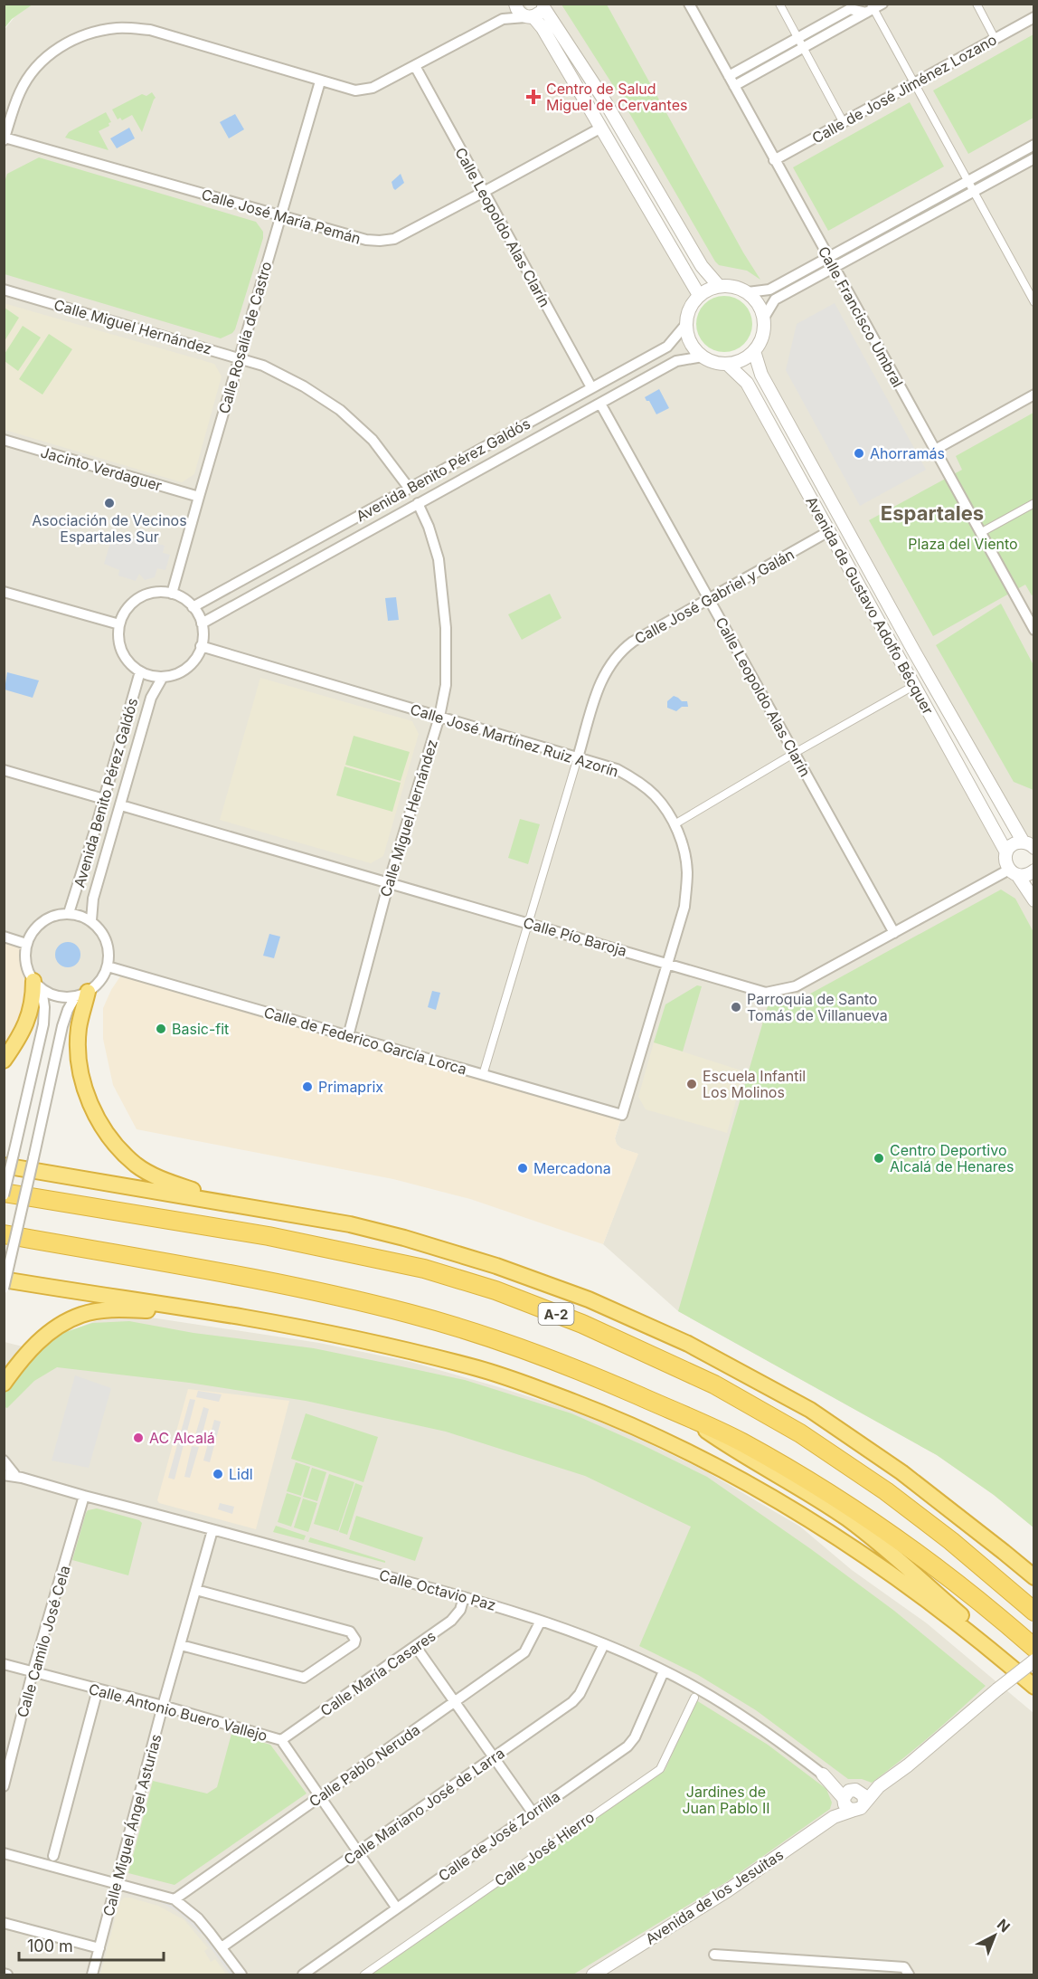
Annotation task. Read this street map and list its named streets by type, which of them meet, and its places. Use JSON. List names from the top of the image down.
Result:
{
  "streets": {
    "highway": ["A-2"],
    "street": [
      "Calle de José Jiménez Lozano",
      "Calle José María Pemán",
      "Calle Leopoldo Alas Clarín",
      "Calle Francisco Umbral",
      "Calle Miguel Hernández",
      "Calle Rosalía de Castro",
      "Jacinto Verdaguer",
      "Avenida Benito Pérez Galdós",
      "Calle José Gabriel y Galán",
      "Avenida de Gustavo Adolfo Bécquer",
      "Calle José Martínez Ruiz Azorín",
      "Calle Pío Baroja",
      "Calle de Federico García Lorca",
      "Calle Octavio Paz",
      "Calle Camilo José Cela",
      "Calle María Casares",
      "Calle Antonio Buero Vallejo",
      "Calle Pablo Neruda",
      "Calle Mariano José de Larra",
      "Calle Miguel Ángel Asturias",
      "Calle de José Zorrilla",
      "Calle José Hierro",
      "Avenida de los Jesuitas"
    ]
  },
  "crossings": [
    ["Calle de José Jiménez Lozano", "Calle Francisco Umbral"],
    ["Calle José María Pemán", "Calle Leopoldo Alas Clarín"],
    ["Calle José María Pemán", "Calle Rosalía de Castro"],
    ["Calle Leopoldo Alas Clarín", "Avenida Benito Pérez Galdós"],
    ["Calle Leopoldo Alas Clarín", "Calle José Gabriel y Galán"],
    ["Calle Leopoldo Alas Clarín", "Calle Pío Baroja"],
    ["Calle Miguel Hernández", "Calle Rosalía de Castro"],
    ["Calle Miguel Hernández", "Avenida Benito Pérez Galdós"],
    ["Calle Miguel Hernández", "Calle José Martínez Ruiz Azorín"],
    ["Calle Miguel Hernández", "Calle Pío Baroja"],
    ["Calle Miguel Hernández", "Calle de Federico García Lorca"],
    ["Calle Rosalía de Castro", "Jacinto Verdaguer"],
    ["Calle Rosalía de Castro", "Avenida Benito Pérez Galdós"],
    ["Calle Rosalía de Castro", "Calle José Martínez Ruiz Azorín"],
    ["Avenida Benito Pérez Galdós", "Avenida de Gustavo Adolfo Bécquer"],
    ["Avenida Benito Pérez Galdós", "Calle José Martínez Ruiz Azorín"],
    ["Avenida Benito Pérez Galdós", "Calle Pío Baroja"],
    ["Avenida Benito Pérez Galdós", "Calle de Federico García Lorca"],
    ["Calle José Gabriel y Galán", "Avenida de Gustavo Adolfo Bécquer"],
    ["Calle José Gabriel y Galán", "Calle José Martínez Ruiz Azorín"],
    ["Calle José Gabriel y Galán", "Calle Pío Baroja"],
    ["Calle José Gabriel y Galán", "Calle de Federico García Lorca"],
    ["Avenida de Gustavo Adolfo Bécquer", "Calle Pío Baroja"],
    ["Calle José Martínez Ruiz Azorín", "Calle Pío Baroja"],
    ["Calle José Martínez Ruiz Azorín", "Calle de Federico García Lorca"],
    ["Calle Octavio Paz", "Calle Camilo José Cela"],
    ["Calle Octavio Paz", "Calle María Casares"],
    ["Calle Octavio Paz", "Calle Pablo Neruda"],
    ["Calle Octavio Paz", "Calle Mariano José de Larra"],
    ["Calle Octavio Paz", "Calle Miguel Ángel Asturias"],
    ["Calle Octavio Paz", "Calle de José Zorrilla"],
    ["Calle Octavio Paz", "Avenida de los Jesuitas"],
    ["Calle Camilo José Cela", "Calle Antonio Buero Vallejo"],
    ["Calle María Casares", "Calle Antonio Buero Vallejo"],
    ["Calle Antonio Buero Vallejo", "Calle Pablo Neruda"],
    ["Calle Antonio Buero Vallejo", "Calle Mariano José de Larra"],
    ["Calle Antonio Buero Vallejo", "Calle Miguel Ángel Asturias"],
    ["Calle Antonio Buero Vallejo", "Calle de José Zorrilla"]
  ],
  "districts": ["Espartales"],
  "parks": ["Plaza del Viento", "Jardines de Juan Pablo II"],
  "places": {
    "health": ["Centro de Salud Miguel de Cervantes"],
    "other": [
      "Ahorramás",
      "Asociación de Vecinos Espartales Sur",
      "Parroquia de Santo Tomás de Villanueva",
      "Basic-fit",
      "Escuela Infantil Los Molinos",
      "Primaprix",
      "Centro Deportivo Alcalá de Henares",
      "Mercadona",
      "AC Alcalá",
      "Lidl"
    ]
  },
  "scale_bar": "100 m",
  "north": "top right"
}
